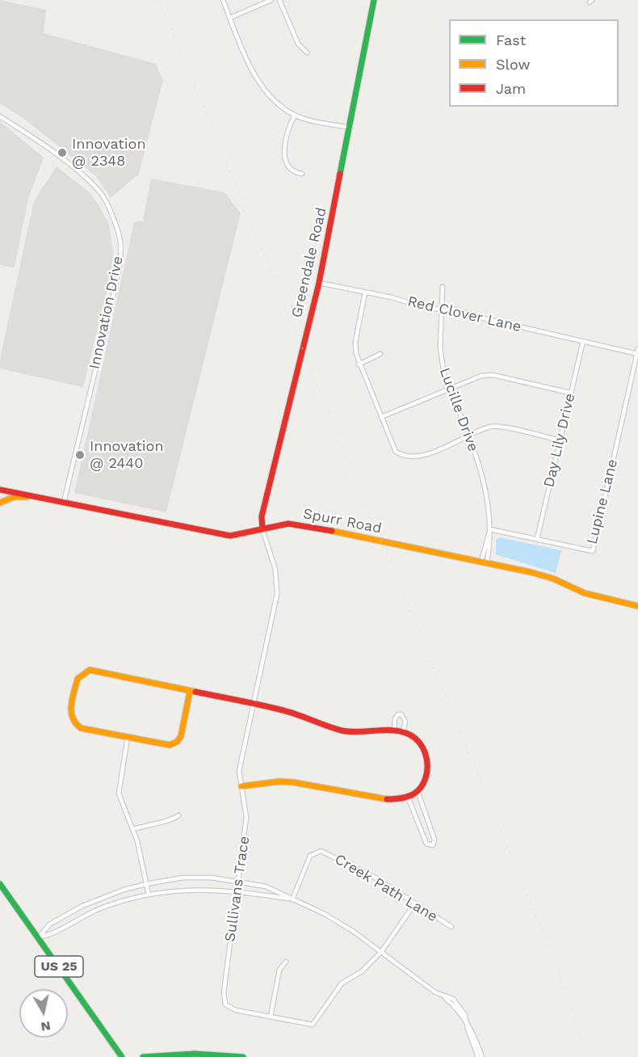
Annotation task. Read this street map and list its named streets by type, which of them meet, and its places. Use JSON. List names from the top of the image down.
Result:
{
  "streets": {
    "main road": ["Greendale Road", "Spurr Road", "US 25"],
    "street": [
      "Innovation Drive",
      "Red Clover Lane",
      "Lucille Drive",
      "Day Lily Drive",
      "Lupine Lane",
      "Creek Path Lane",
      "Sullivans Trace"
    ]
  },
  "crossings": [
    ["Greendale Road", "Red Clover Lane"],
    ["Greendale Road", "Spurr Road"],
    ["Greendale Road", "Sullivans Trace"],
    ["Innovation Drive", "Spurr Road"],
    ["Red Clover Lane", "Lucille Drive"],
    ["Red Clover Lane", "Day Lily Drive"],
    ["Red Clover Lane", "Lupine Lane"],
    ["Lucille Drive", "Lupine Lane"],
    ["Lucille Drive", "Spurr Road"],
    ["Day Lily Drive", "Lupine Lane"],
    ["Spurr Road", "Sullivans Trace"],
    ["Creek Path Lane", "Sullivans Trace"]
  ],
  "places": ["Innovation @ 2348", "Innovation @ 2440"],
  "legend": ["Fast", "Slow", "Jam"],
  "north": "bottom"
}
